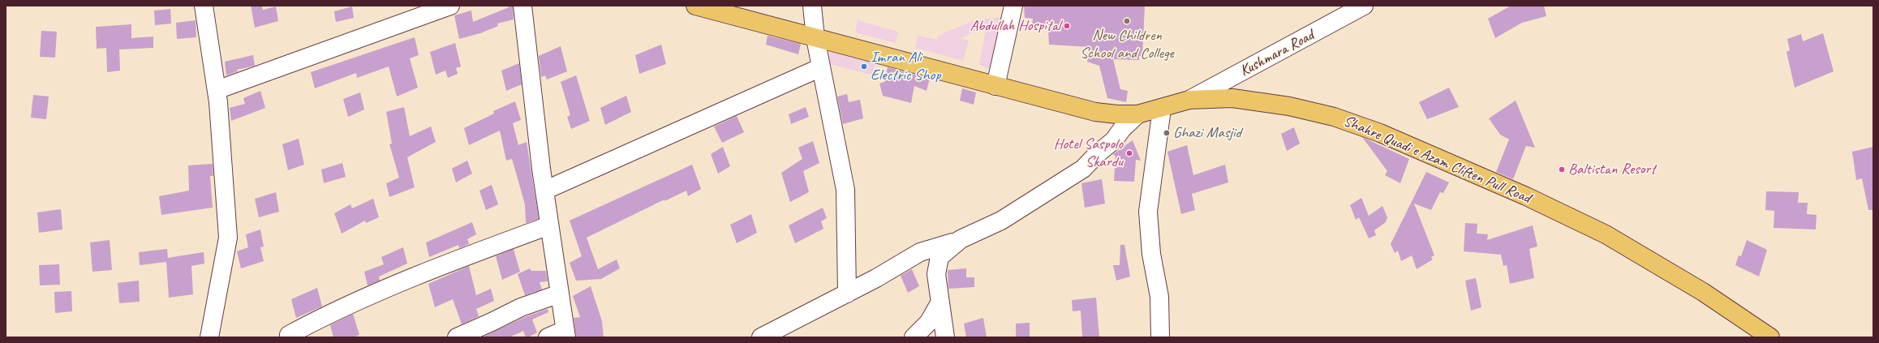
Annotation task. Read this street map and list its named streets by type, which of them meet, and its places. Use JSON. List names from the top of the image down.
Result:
{
  "streets": {
    "highway": ["Shahre Quadi e Azam Cliften Pull Road"],
    "street": ["Kushmara Road"]
  },
  "crossings": [
    ["Kushmara Road", "Shahre Quadi e Azam Cliften Pull Road"]
  ],
  "places": [
    "New Children School and College",
    "Abdullah Hospital",
    "Imran Ali Electric Shop",
    "Ghazi Masjid",
    "Hotel Saspolo Skardu",
    "Baltistan Resort"
  ]
}
